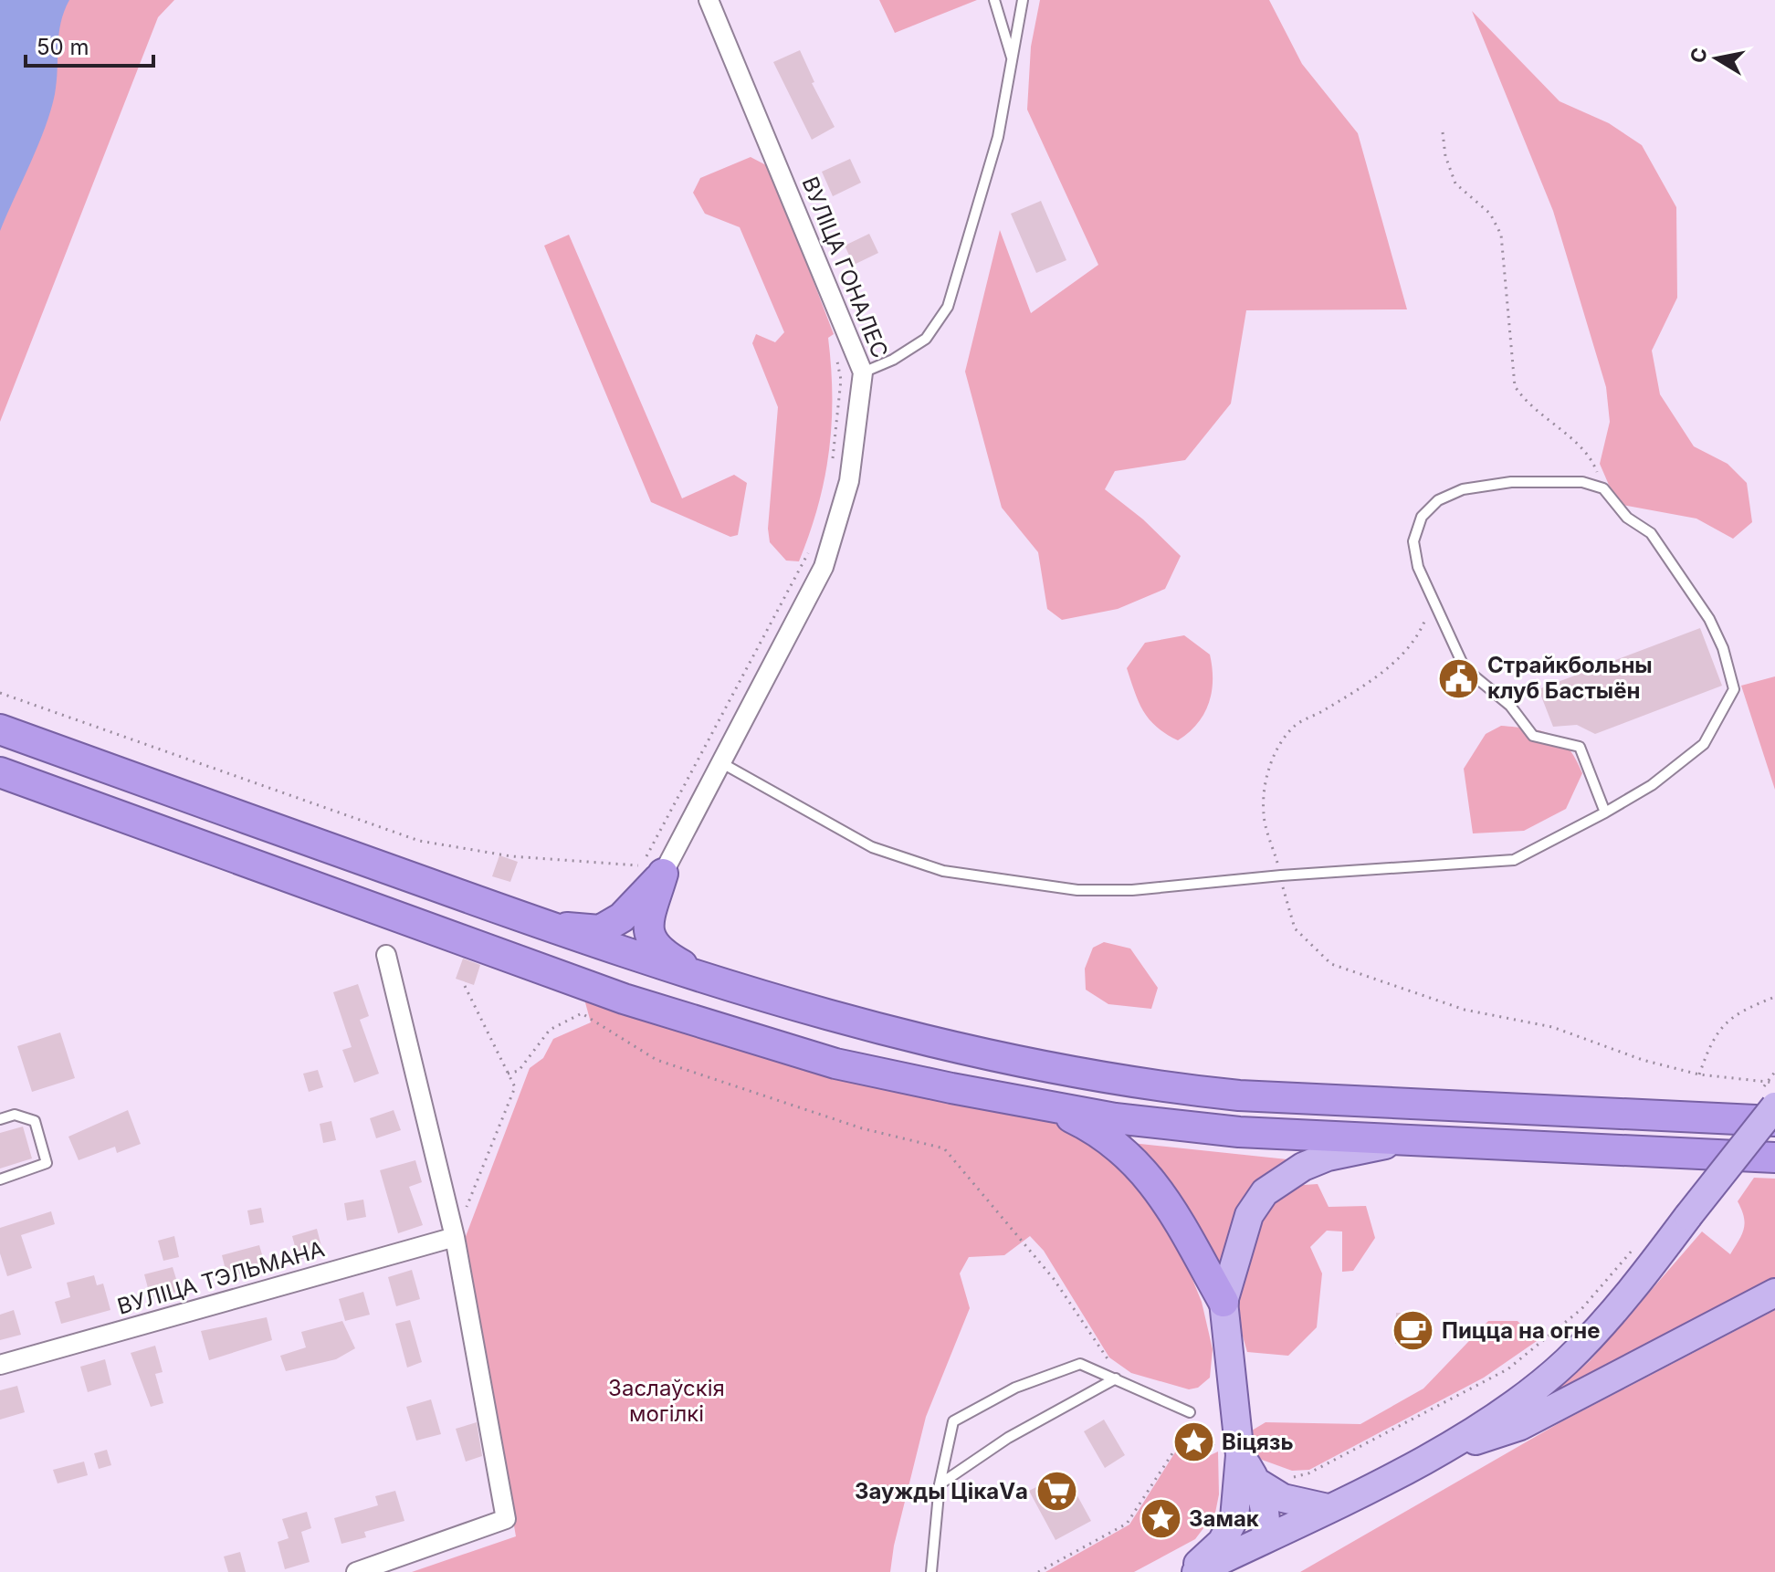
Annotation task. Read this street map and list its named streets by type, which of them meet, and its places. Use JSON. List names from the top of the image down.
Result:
{
  "streets": {
    "street": ["ВУЛІЦА ГОНАЛЕС", "ВУЛІЦА ТЭЛЬМАНА"]
  },
  "parks": ["Заслаўскія могілкі"],
  "places": {
    "public building": ["Страйкбольны клуб Бастыён"],
    "cafe": ["Пицца на огне"],
    "place": ["Віцязь", "Замак"],
    "supermarket": ["Заужды ЦікаVа"]
  },
  "scale_bar": "50 m",
  "north": "left"
}
